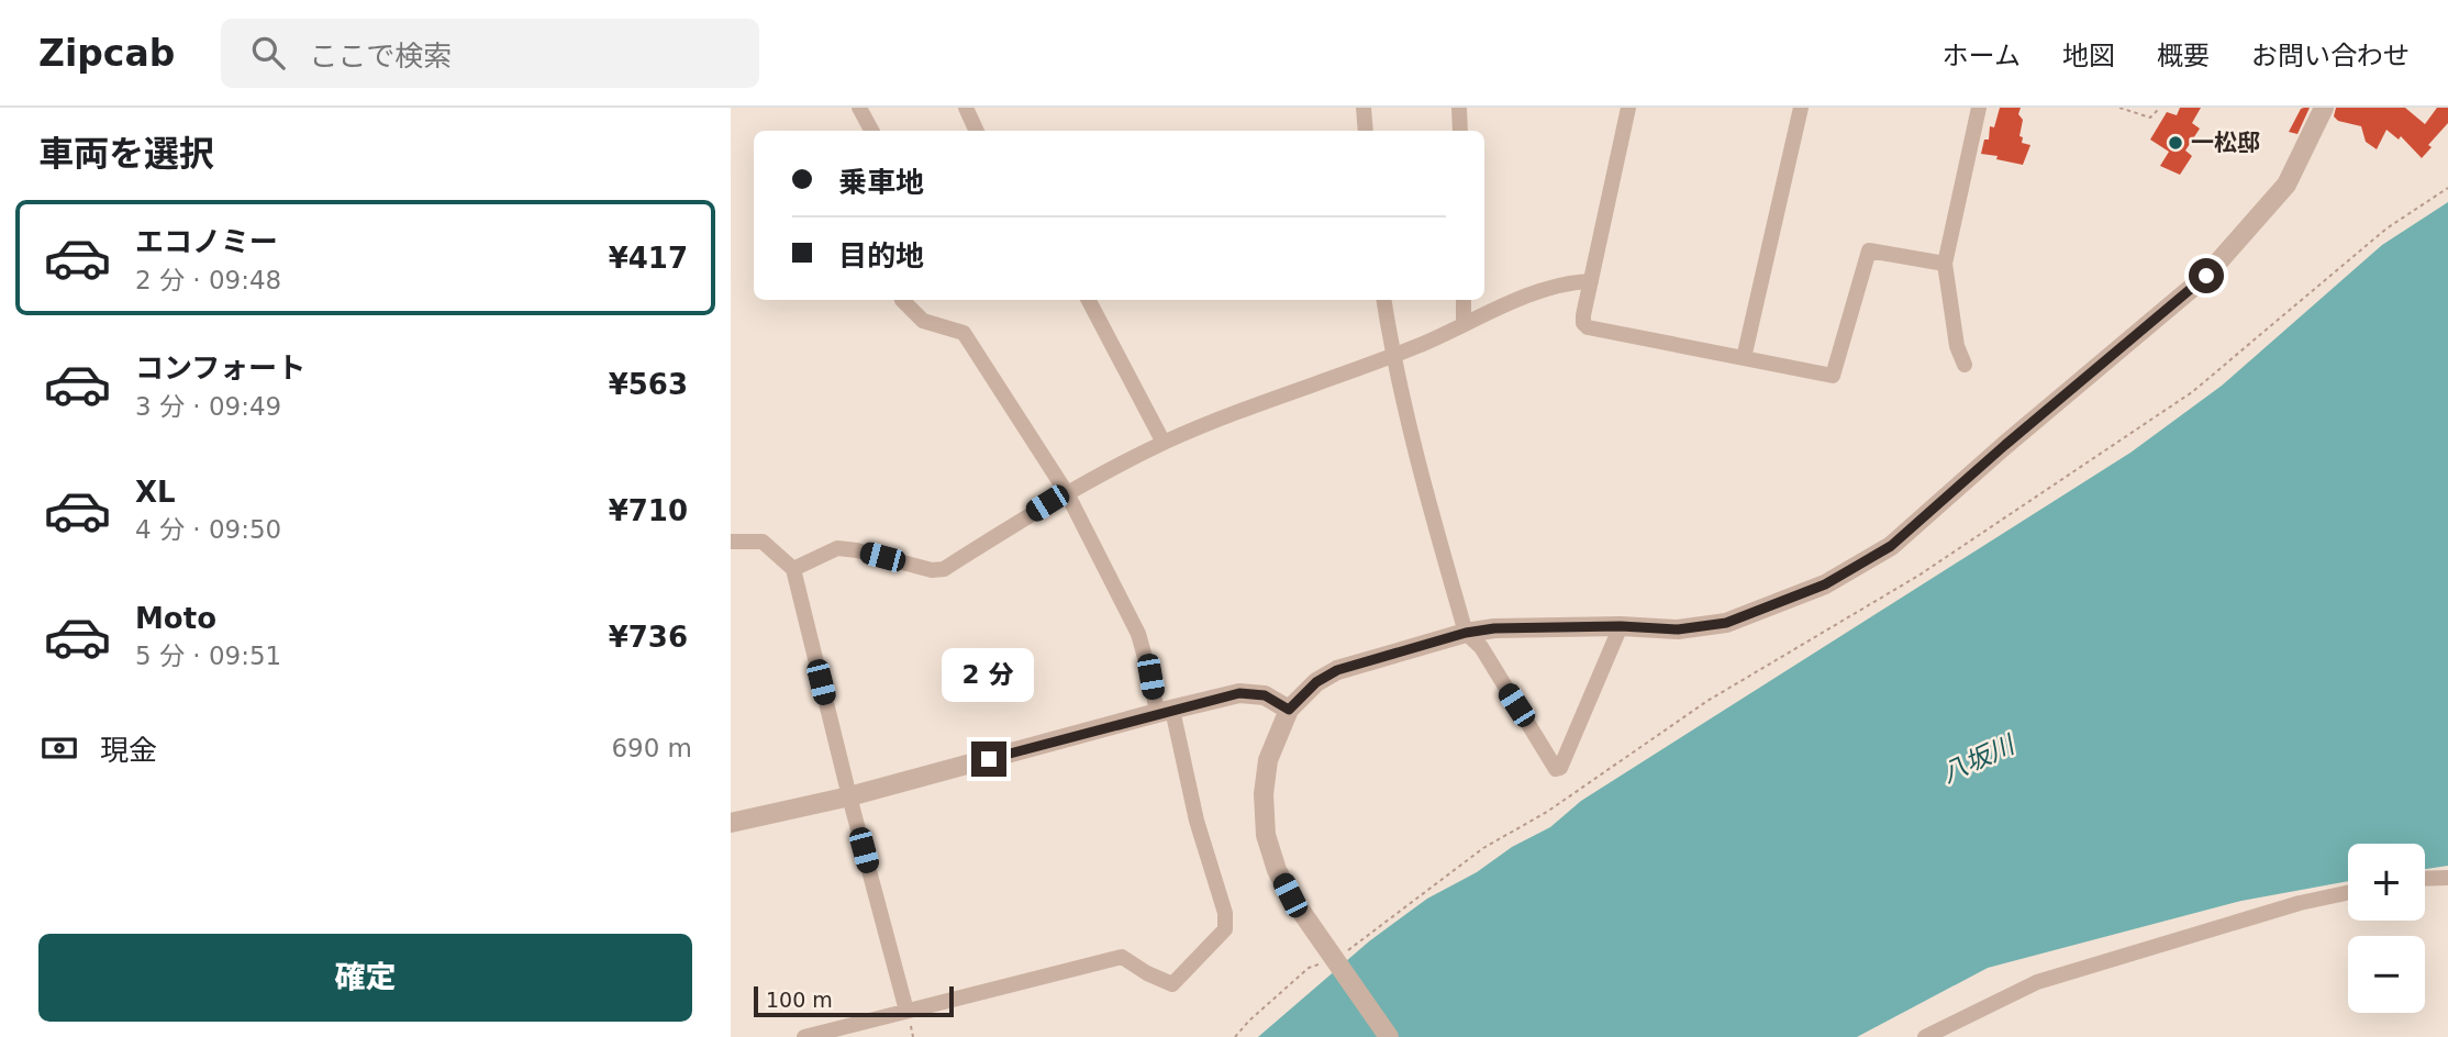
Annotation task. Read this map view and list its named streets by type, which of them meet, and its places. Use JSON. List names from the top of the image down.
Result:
{
  "water": ["八坂川"],
  "places": ["一松邸"],
  "scale_bar": "100 m",
  "page": {
    "header": "Zipcab",
    "search": "ここで検索",
    "nav": [
      "ホーム",
      "地図",
      "概要",
      "お問い合わせ"
    ],
    "heading": "車両を選択",
    "banner": ["乗車地", "目的地"],
    "list": [
      {
        "name": "エコノミー",
        "note": "2 分 · 09:48",
        "value": "¥417"
      },
      {
        "name": "コンフォート",
        "note": "3 分 · 09:49",
        "value": "¥563"
      },
      {
        "name": "XL",
        "note": "4 分 · 09:50",
        "value": "¥710"
      },
      {
        "name": "Moto",
        "note": "5 分 · 09:51",
        "value": "¥736"
      }
    ],
    "bubble": "2 分",
    "pay": ["現金", "690 m"],
    "map_buttons": ["+", "−"],
    "buttons": "確定",
    "scale": "100 m"
  }
}
